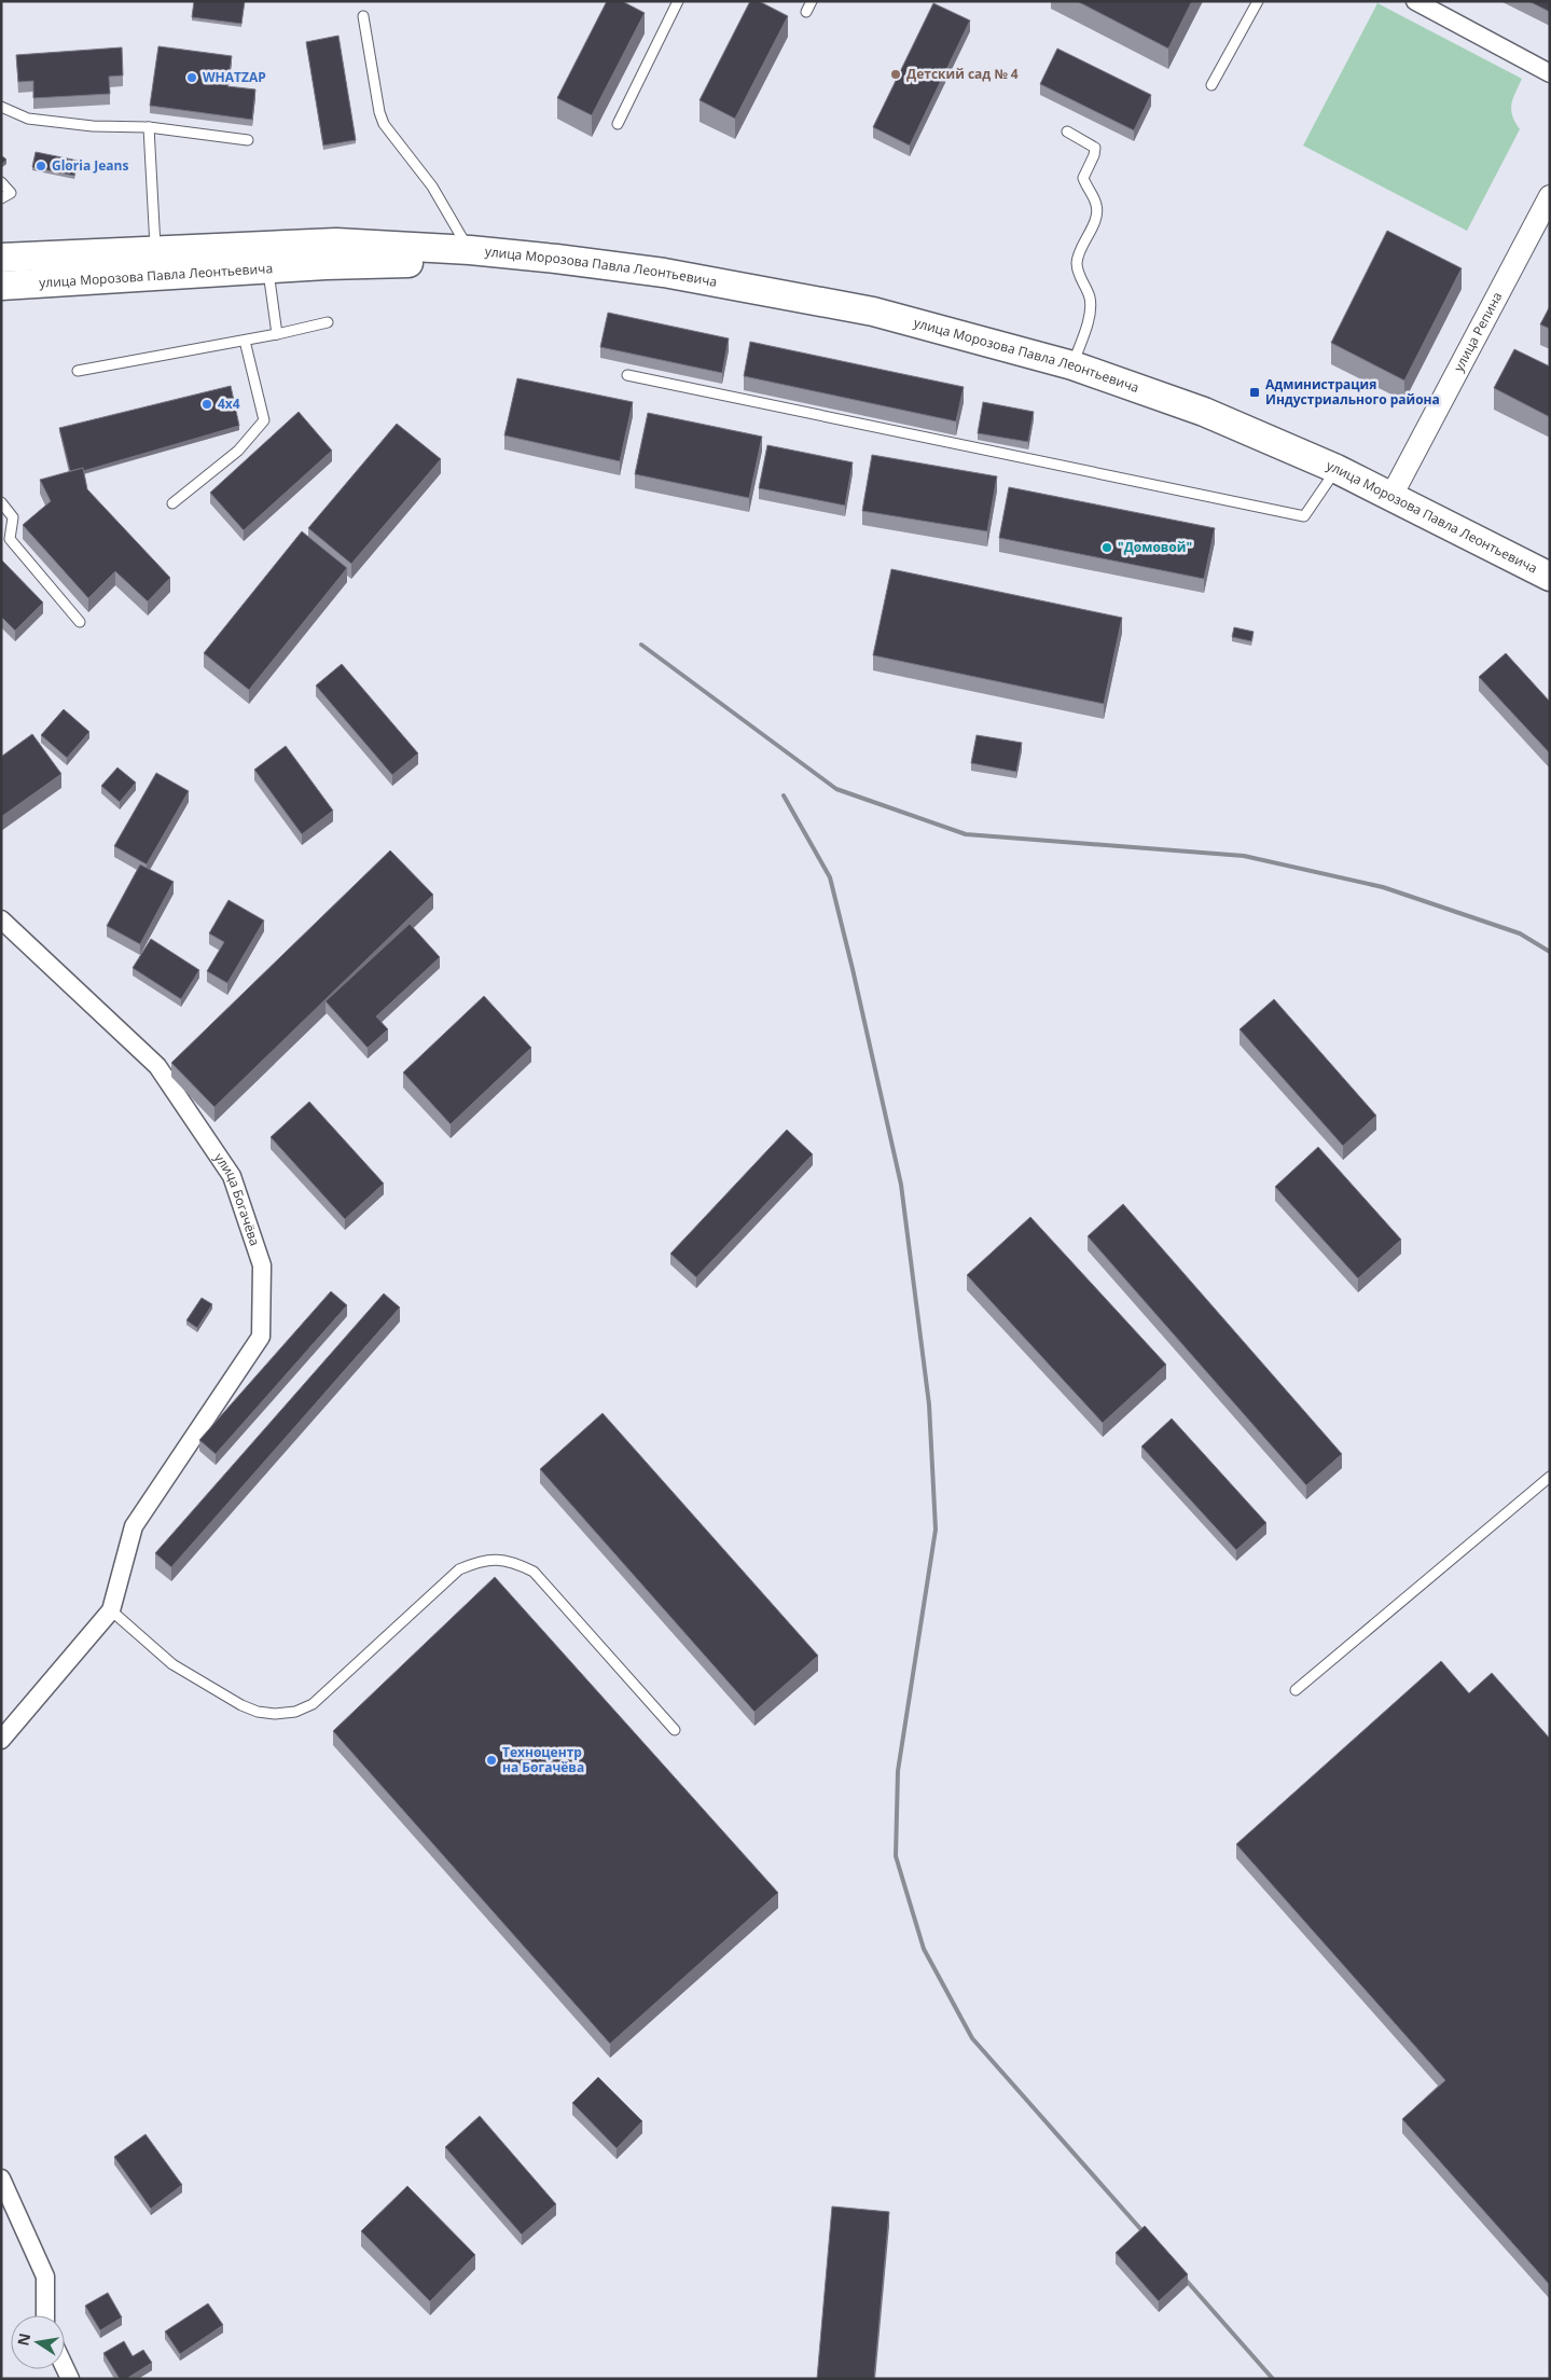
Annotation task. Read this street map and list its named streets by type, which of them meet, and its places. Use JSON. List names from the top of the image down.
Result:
{
  "streets": {
    "main road": ["улица Морозова Павла Леонтьевича"],
    "street": ["улица Репина", "улица Богачёва"]
  },
  "crossings": [
    ["улица Морозова Павла Леонтьевича", "улица Репина"]
  ],
  "places": {
    "other": [
      "Детский сад № 4",
      "WHATZAP",
      "Gloria Jeans",
      "4х4",
      "\"Домовой\"",
      "Техноцентр на Богачёва"
    ],
    "transit": ["Администрация Индустриального района"]
  },
  "north": "left"
}
